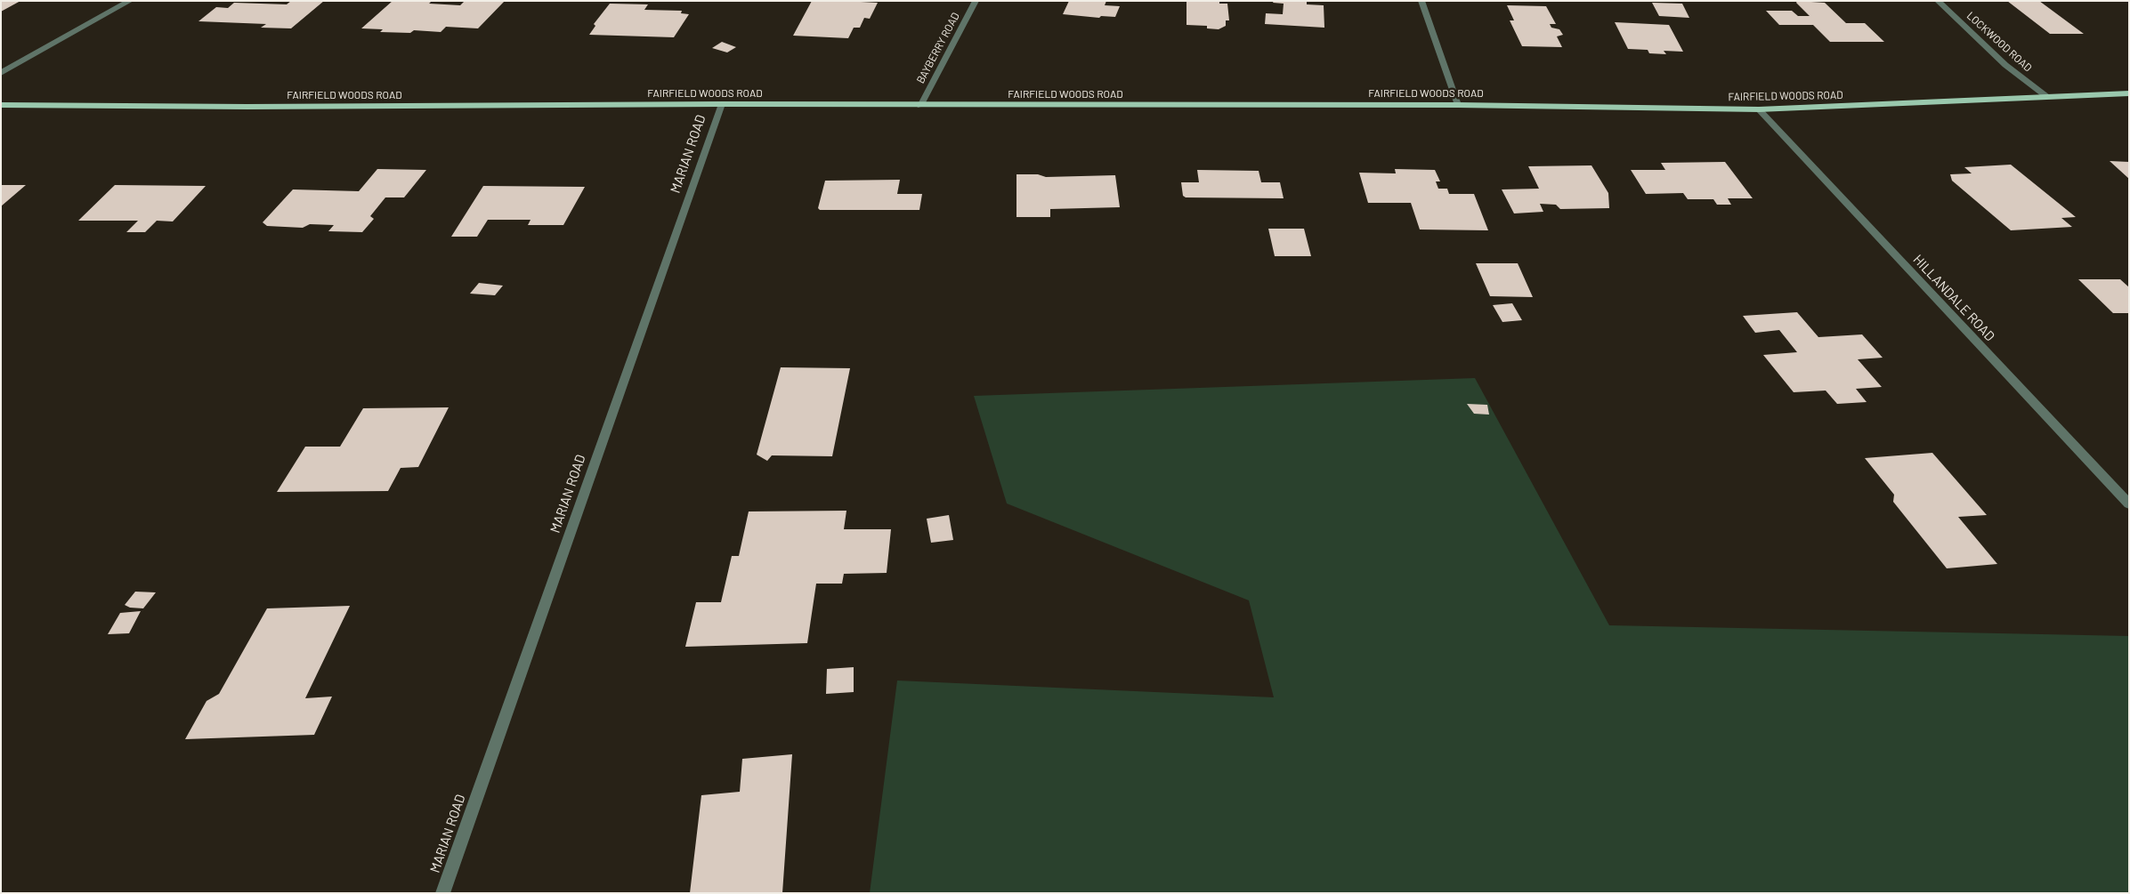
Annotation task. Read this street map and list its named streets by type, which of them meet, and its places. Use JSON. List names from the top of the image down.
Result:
{
  "streets": {
    "main road": ["FAIRFIELD WOODS ROAD"],
    "street": [
      "LOCKWOOD ROAD",
      "BAYBERRY ROAD",
      "MARIAN ROAD",
      "HILLANDALE ROAD"
    ]
  },
  "crossings": [
    ["LOCKWOOD ROAD", "FAIRFIELD WOODS ROAD"],
    ["BAYBERRY ROAD", "FAIRFIELD WOODS ROAD"],
    ["FAIRFIELD WOODS ROAD", "MARIAN ROAD"],
    ["FAIRFIELD WOODS ROAD", "HILLANDALE ROAD"]
  ]
}
